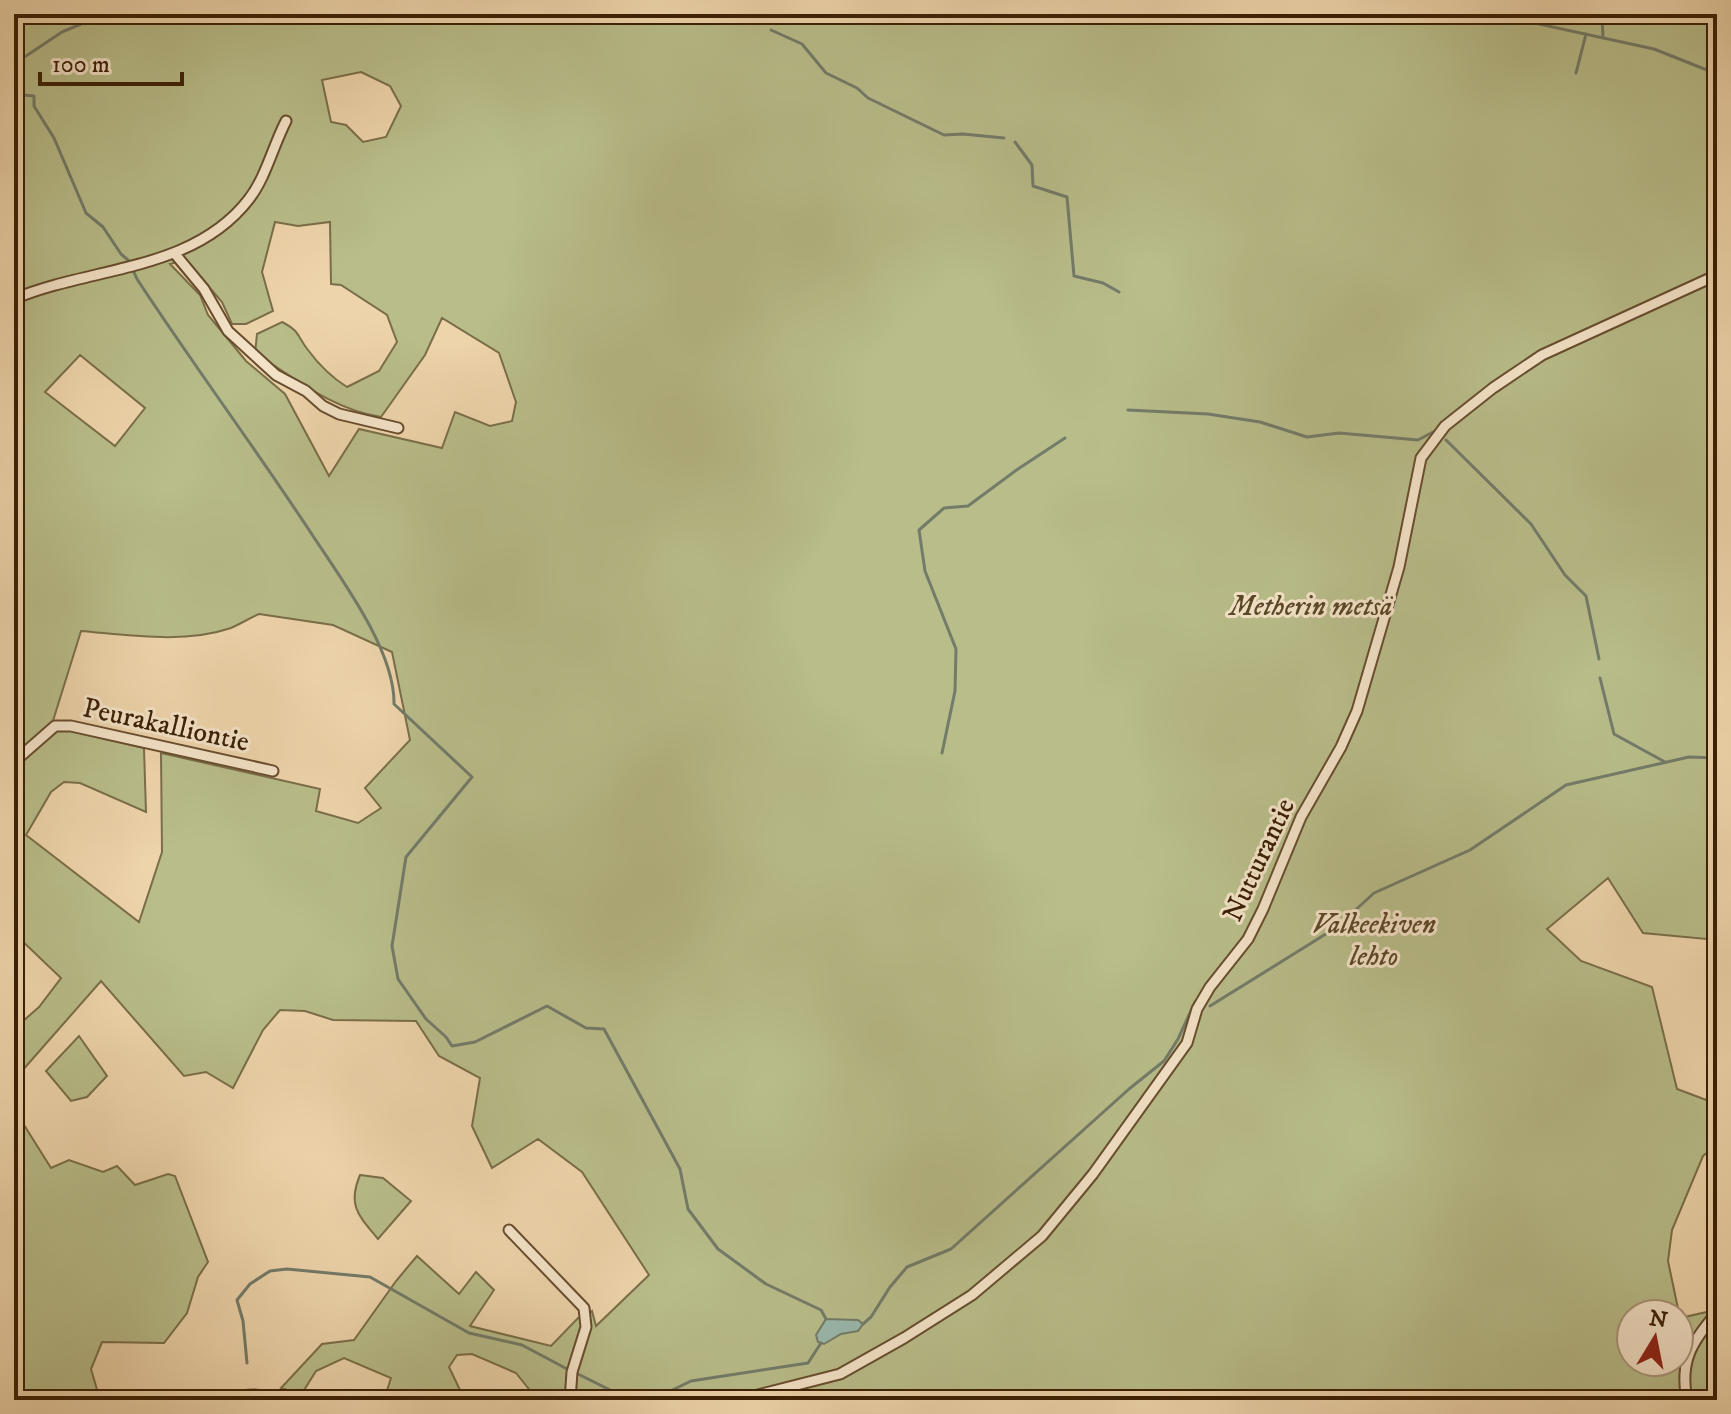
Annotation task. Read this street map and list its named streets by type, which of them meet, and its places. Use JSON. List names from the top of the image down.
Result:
{
  "streets": {
    "street": ["Peurakalliontie", "Nutturantie"]
  },
  "parks": ["Metherin metsä", "Valkeekiven lehto"],
  "scale_bar": "100 m",
  "north": "top"
}
